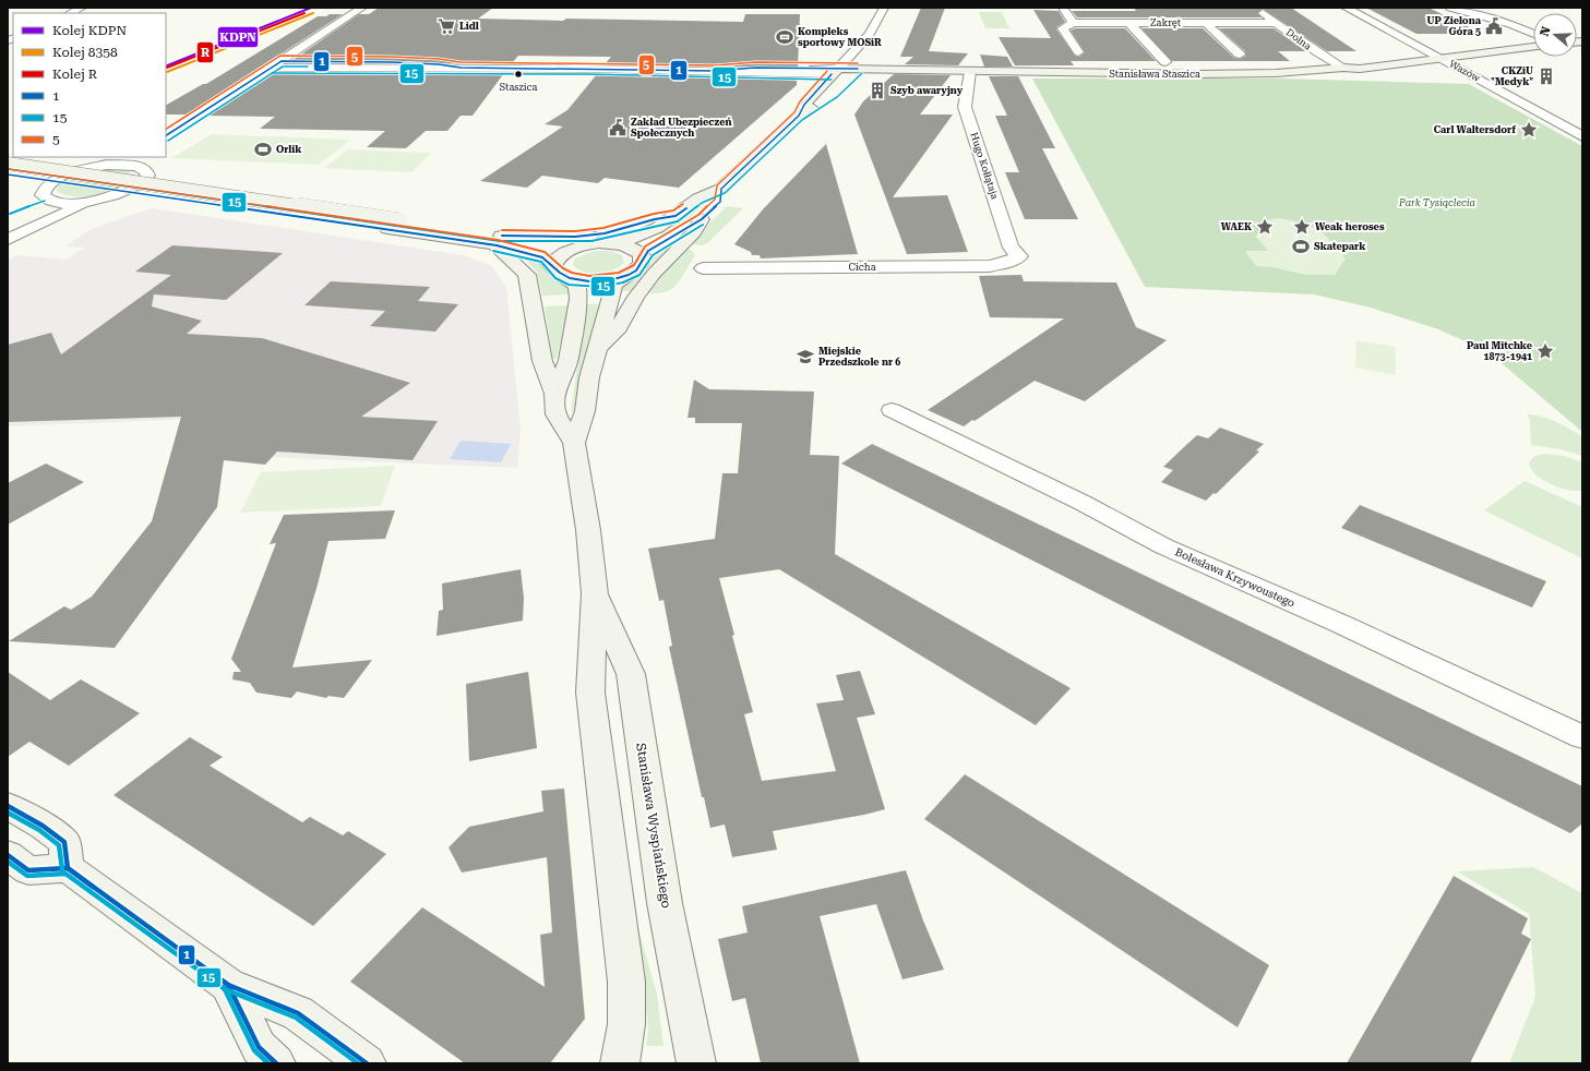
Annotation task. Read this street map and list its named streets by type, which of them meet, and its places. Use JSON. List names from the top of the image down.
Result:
{
  "streets": {
    "street": [
      "Zakręt",
      "Dolna",
      "Wazów",
      "Stanisława Staszica",
      "Hugo Kołłątaja",
      "Cicha",
      "Bolesława Krzywoustego",
      "Stanisława Wyspiańskiego"
    ]
  },
  "crossings": [
    ["Zakręt", "Dolna"],
    ["Dolna", "Stanisława Staszica"],
    ["Wazów", "Stanisława Staszica"],
    ["Stanisława Staszica", "Hugo Kołłątaja"],
    ["Hugo Kołłątaja", "Cicha"]
  ],
  "parks": ["Park Tysiąclecia"],
  "places": {
    "supermarket": ["Lidl"],
    "public building": ["UP Zielona Góra 5", "Zakład Ubezpieczeń Społecznych"],
    "sports": ["Kompleks sportowy MOSiR", "Orlik", "Skatepark"],
    "other": ["Staszica"],
    "building": ["CKZiU \"Medyk\"", "Szyb awaryjny"],
    "place": [
      "Carl Waltersdorf",
      "WAEK",
      "Weak heroses",
      "Paul Mitchke 1873-1941"
    ],
    "school or university": ["Miejskie Przedszkole nr 6"]
  },
  "lines": [
    "rail line KDPN",
    "rail line 8358",
    "rail line R",
    "transit line 5",
    "transit line 1",
    "transit line 15"
  ],
  "legend": [
    "Kolej KDPN",
    "Kolej 8358",
    "Kolej R",
    "1",
    "15",
    "5"
  ],
  "north": "left"
}
